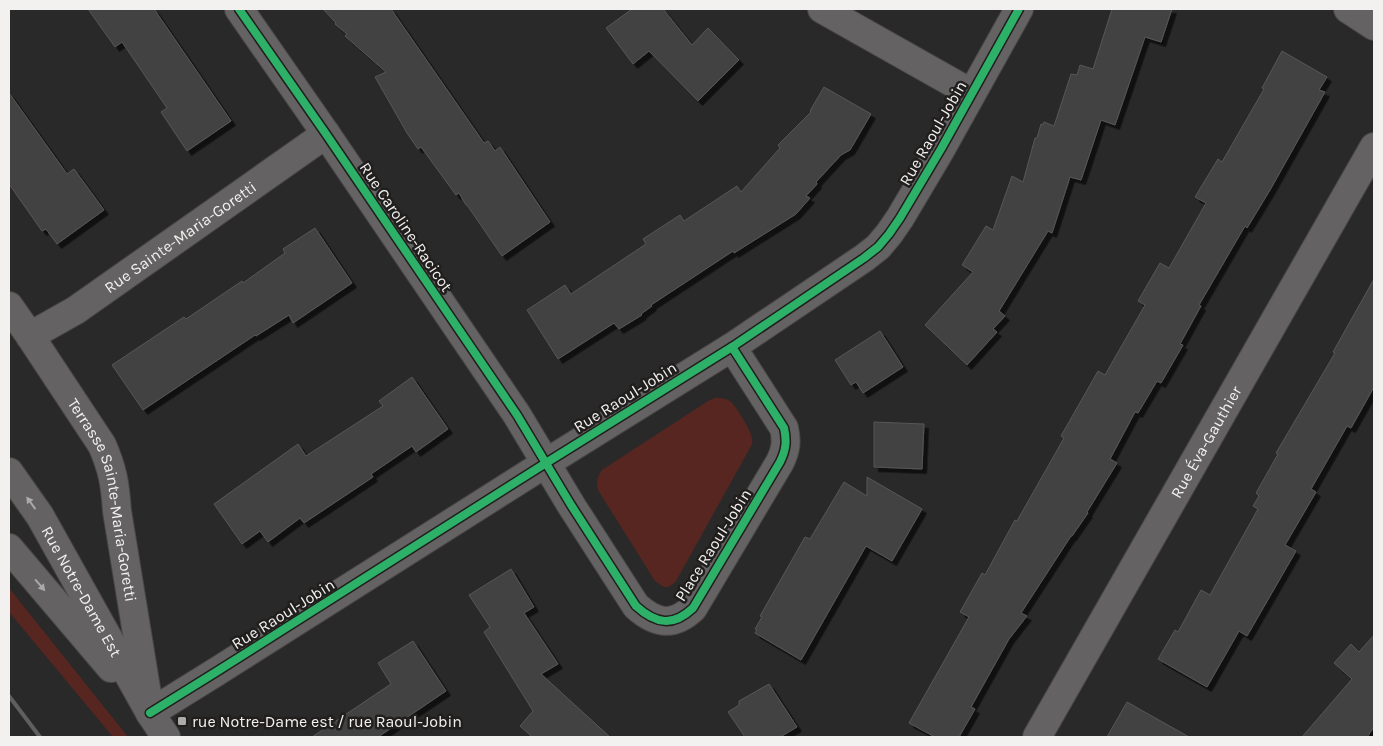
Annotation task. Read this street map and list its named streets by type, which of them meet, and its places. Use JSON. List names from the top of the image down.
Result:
{
  "streets": {
    "street": [
      "Rue Raoul-Jobin",
      "Rue Caroline-Racicot",
      "Rue Sainte-Maria-Goretti",
      "Rue Éva-Gauthier",
      "Terrasse Sainte-Maria-Goretti",
      "Place Raoul-Jobin",
      "Rue Notre-Dame Est"
    ]
  },
  "crossings": [
    ["Rue Raoul-Jobin", "Rue Caroline-Racicot"],
    ["Rue Raoul-Jobin", "Terrasse Sainte-Maria-Goretti"],
    ["Rue Raoul-Jobin", "Place Raoul-Jobin"],
    ["Rue Raoul-Jobin", "Rue Notre-Dame Est"],
    ["Rue Caroline-Racicot", "Rue Sainte-Maria-Goretti"],
    ["Rue Caroline-Racicot", "Place Raoul-Jobin"],
    ["Rue Sainte-Maria-Goretti", "Terrasse Sainte-Maria-Goretti"],
    ["Terrasse Sainte-Maria-Goretti", "Rue Notre-Dame Est"]
  ],
  "places": {
    "transit": ["rue Notre-Dame est / rue Raoul-Jobin"]
  }
}
